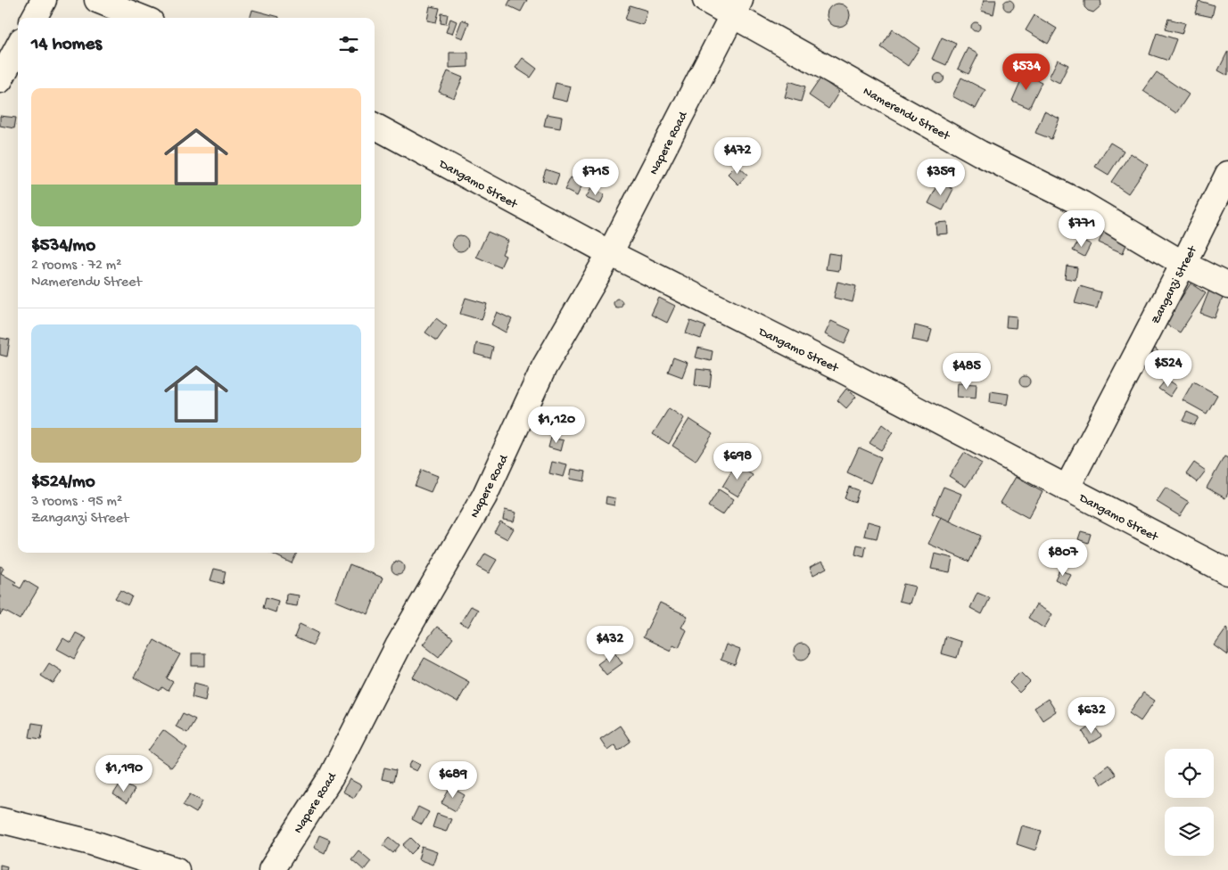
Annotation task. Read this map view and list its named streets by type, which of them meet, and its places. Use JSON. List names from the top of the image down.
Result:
{
  "streets": {
    "street": [
      "Namerendu Street",
      "Napere Road",
      "Dangamo Street",
      "Zanganzi Street"
    ]
  },
  "crossings": [
    ["Namerendu Street", "Napere Road"],
    ["Namerendu Street", "Zanganzi Street"],
    ["Napere Road", "Dangamo Street"],
    ["Dangamo Street", "Zanganzi Street"]
  ],
  "page": {
    "heading": "14 homes",
    "price": [
      "$534",
      "$472",
      "$715",
      "$359",
      "$771",
      "$524",
      "$485",
      "$1,120",
      "$698",
      "$807",
      "$432",
      "$632",
      "$1,190",
      "$689"
    ],
    "list": [
      {
        "name": "$534/mo",
        "note": "2 rooms · 72 m² · Namerendu Street"
      },
      {
        "name": "$524/mo",
        "note": "3 rooms · 95 m² · Zanganzi Street"
      }
    ]
  }
}
